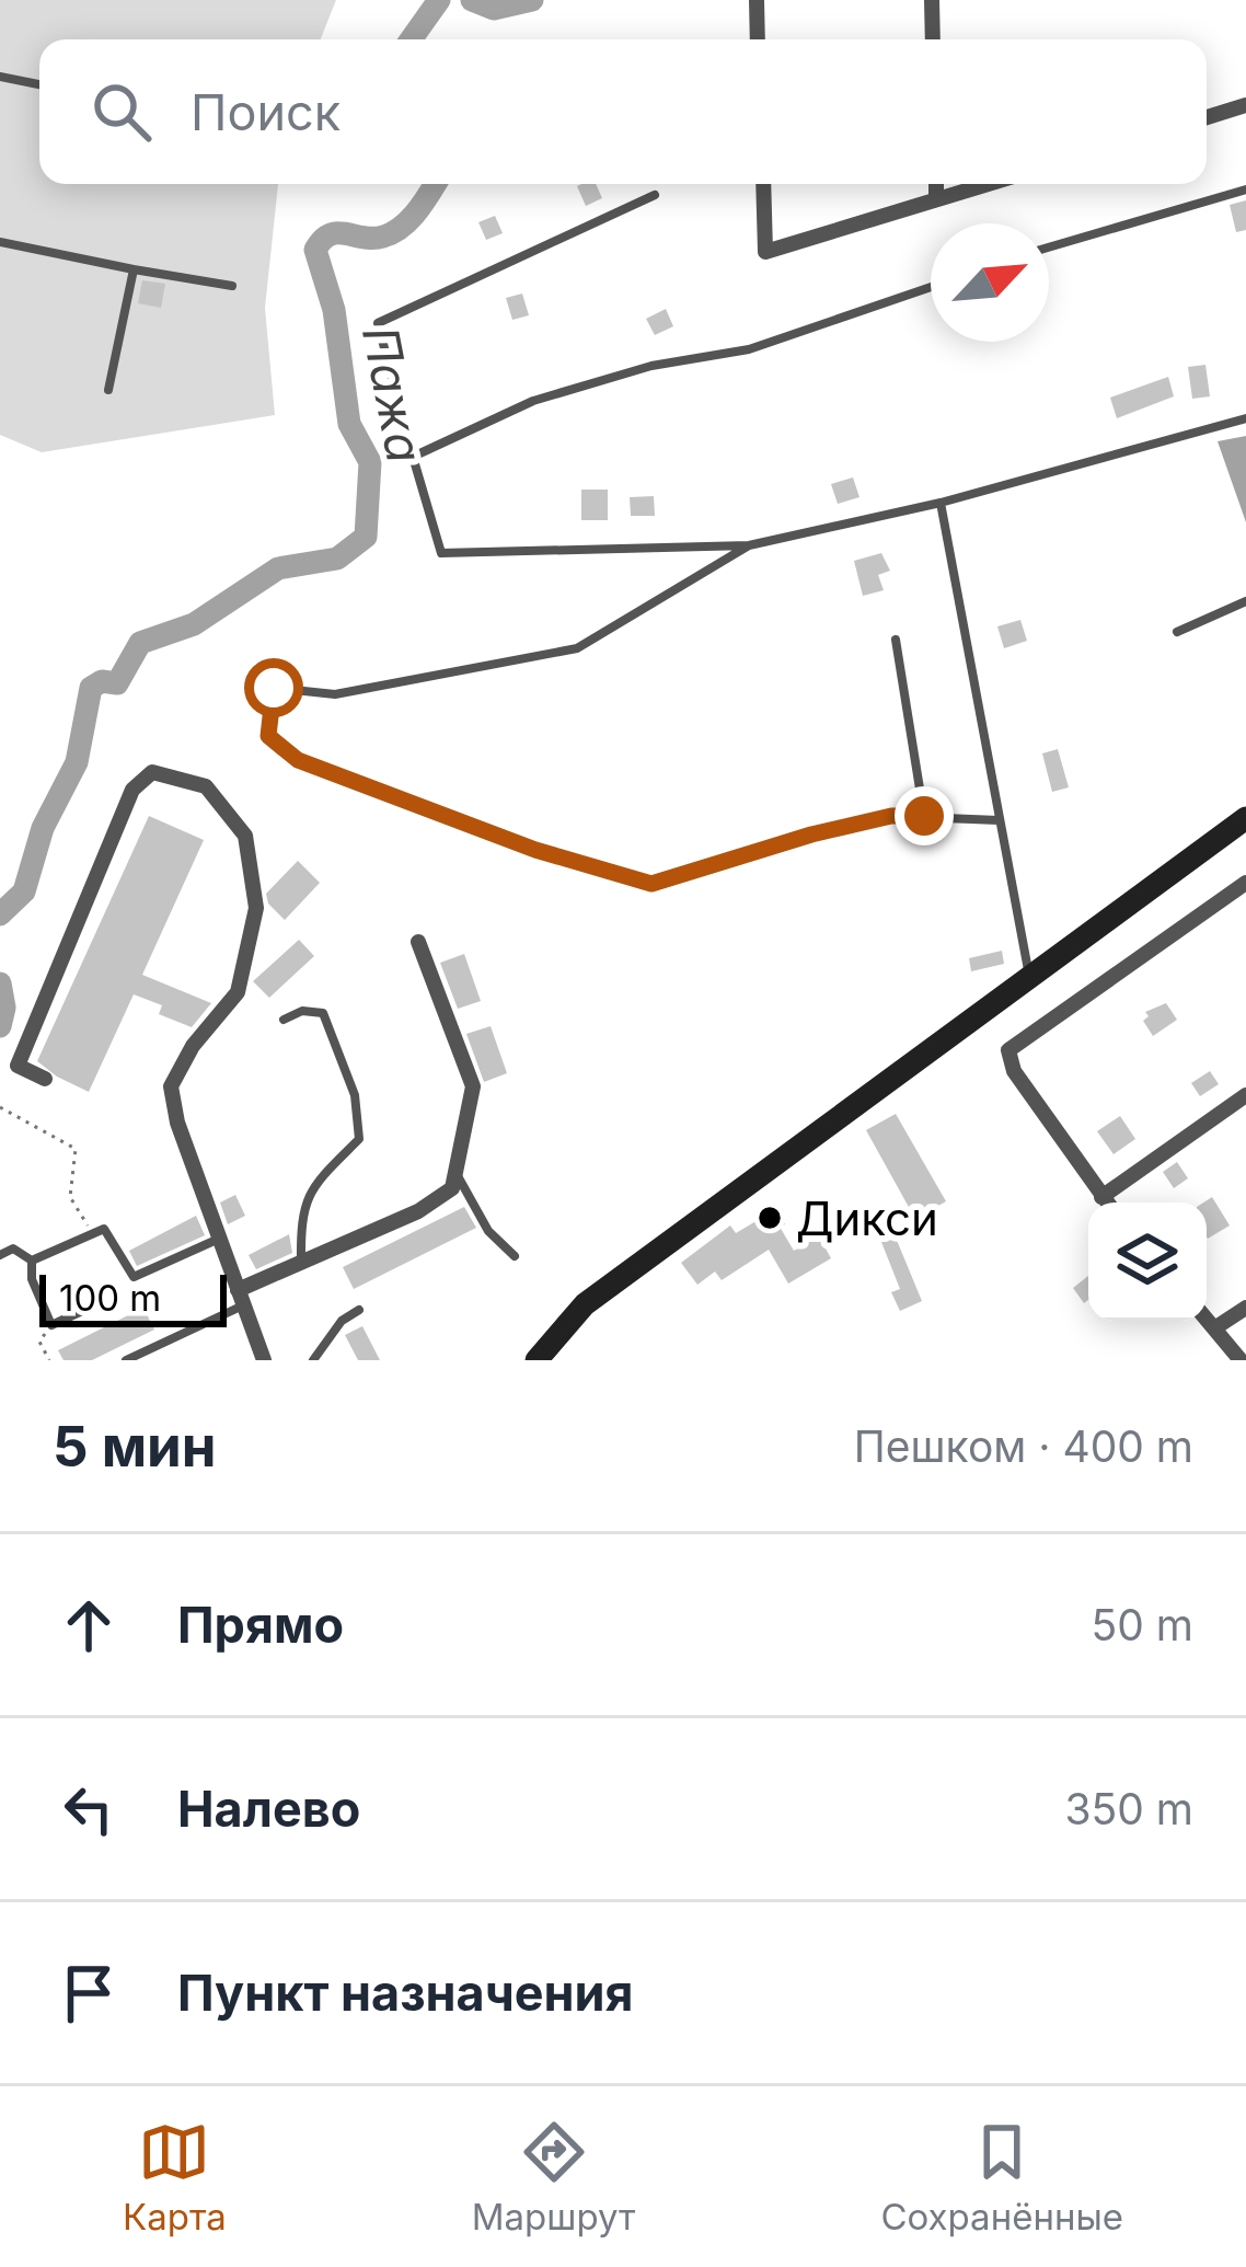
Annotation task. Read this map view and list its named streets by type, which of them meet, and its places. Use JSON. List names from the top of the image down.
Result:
{
  "water": ["Пажа"],
  "places": ["Дикси"],
  "scale_bar": "100 m",
  "north": "top right",
  "page": {
    "search": "Поиск",
    "scale": "100 m",
    "heading": ["5 мин", "Пешком · 400 m"],
    "list": [
      ["Прямо", "50 m"],
      ["Налево", "350 m"],
      "Пункт назначения"
    ],
    "nav": ["Карта", "Маршрут", "Сохранённые"]
  }
}
